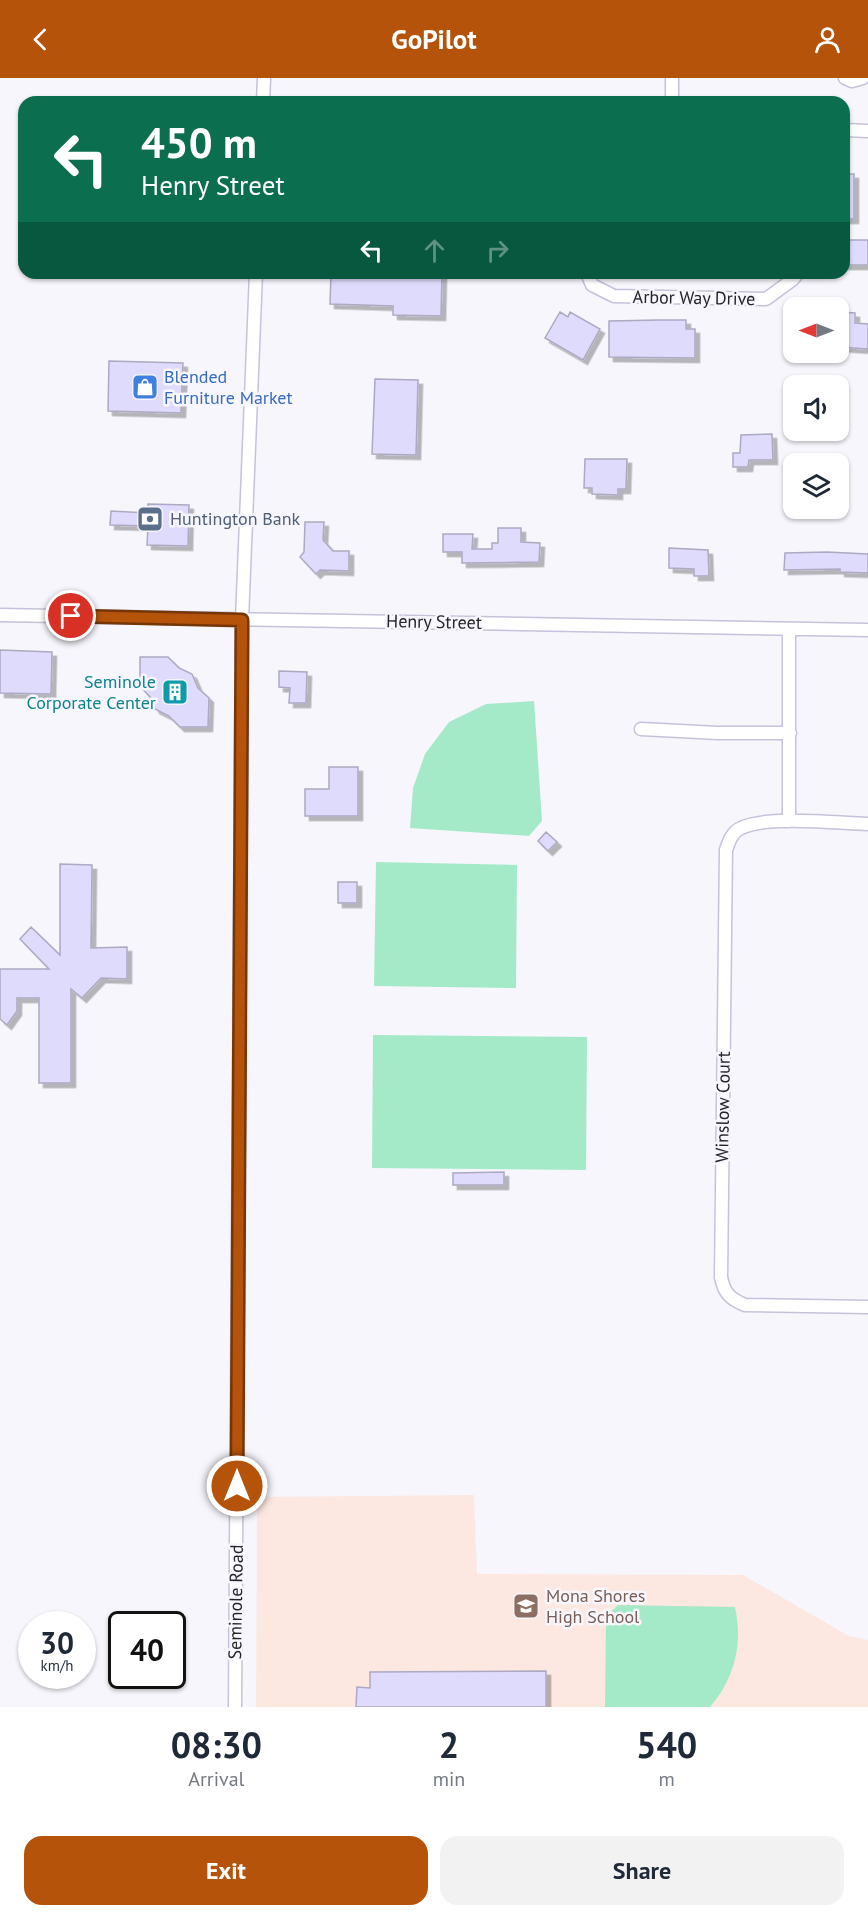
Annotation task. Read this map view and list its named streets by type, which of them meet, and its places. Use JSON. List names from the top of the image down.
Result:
{
  "streets": {
    "street": [
      "Arbor Way Drive",
      "Henry Street",
      "Winslow Court",
      "Seminole Road"
    ]
  },
  "crossings": [
    ["Henry Street", "Seminole Road"]
  ],
  "places": {
    "shop": ["Blended Furniture Market"],
    "bank": ["Huntington Bank"],
    "building": ["Seminole Corporate Center"],
    "school or university": ["Mona Shores High School"]
  },
  "north": "left",
  "page": {
    "header": "GoPilot",
    "turn": ["450 m", "Henry Street"],
    "speed": "30 km/h",
    "limit": "40",
    "eta": [
      "08:30",
      "Arrival",
      "2",
      "min",
      "540",
      "m"
    ],
    "buttons": ["Exit", "Share"]
  }
}
